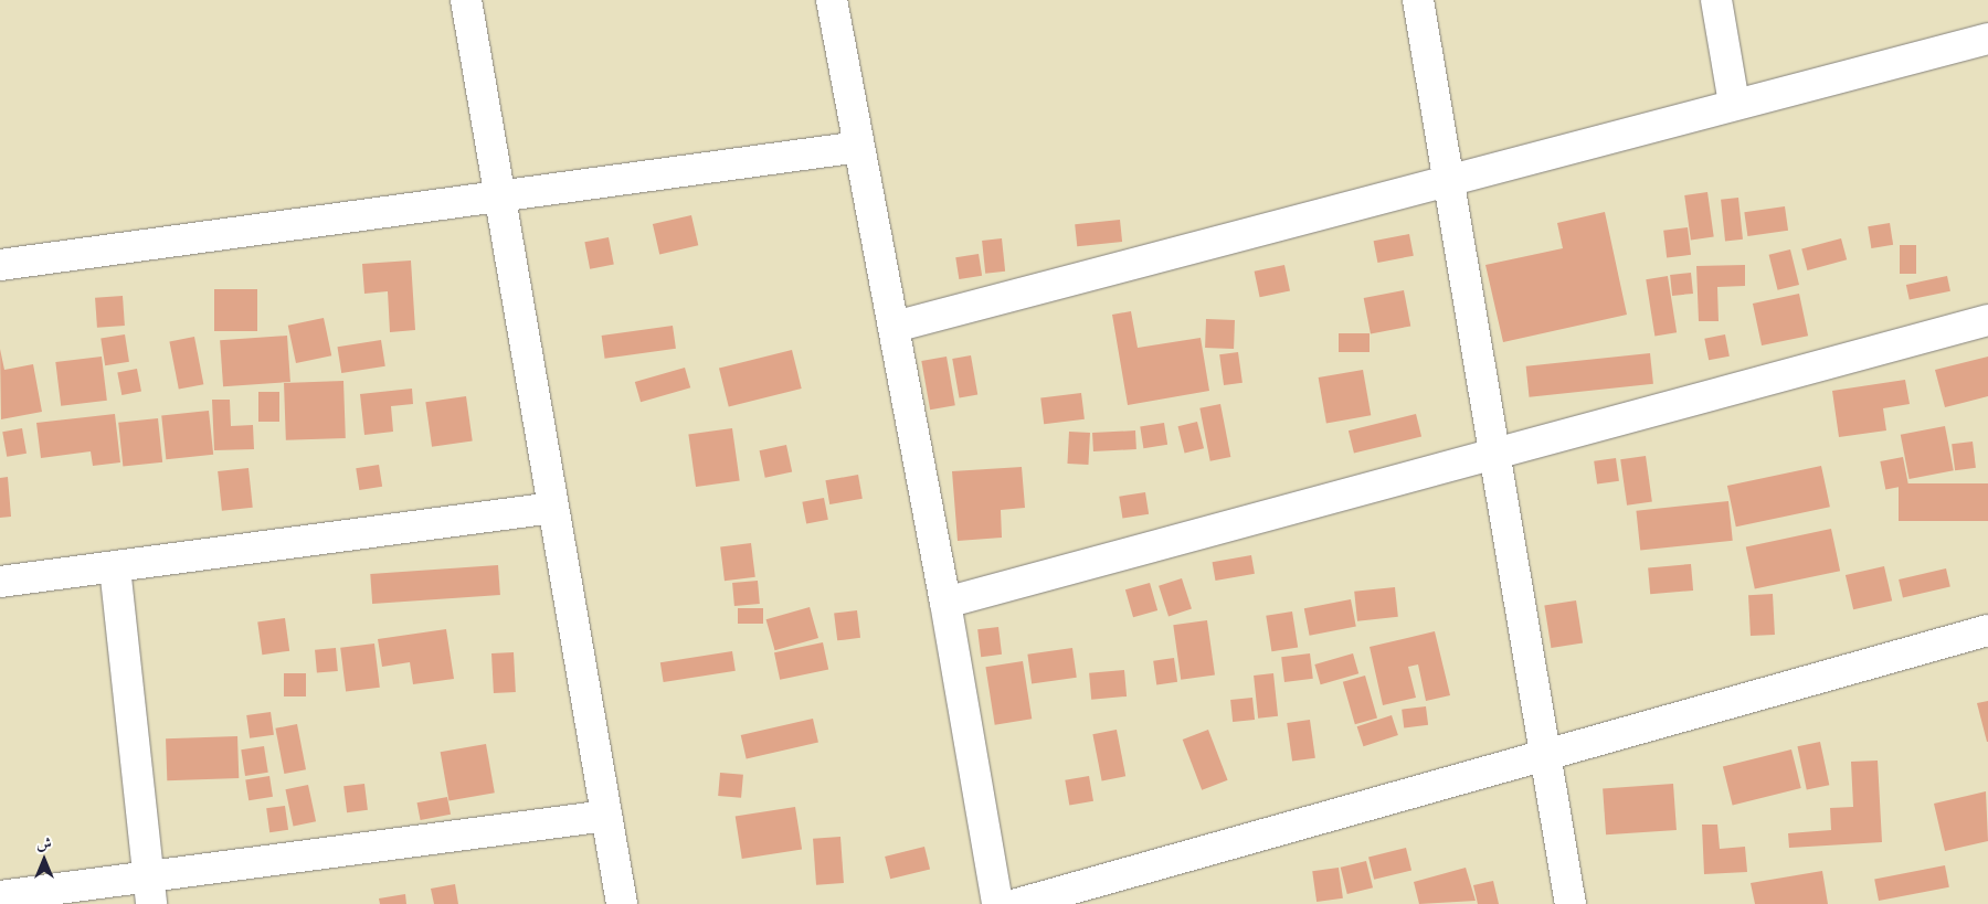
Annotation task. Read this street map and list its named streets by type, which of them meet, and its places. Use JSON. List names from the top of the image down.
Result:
{
  "north": "top"
}
